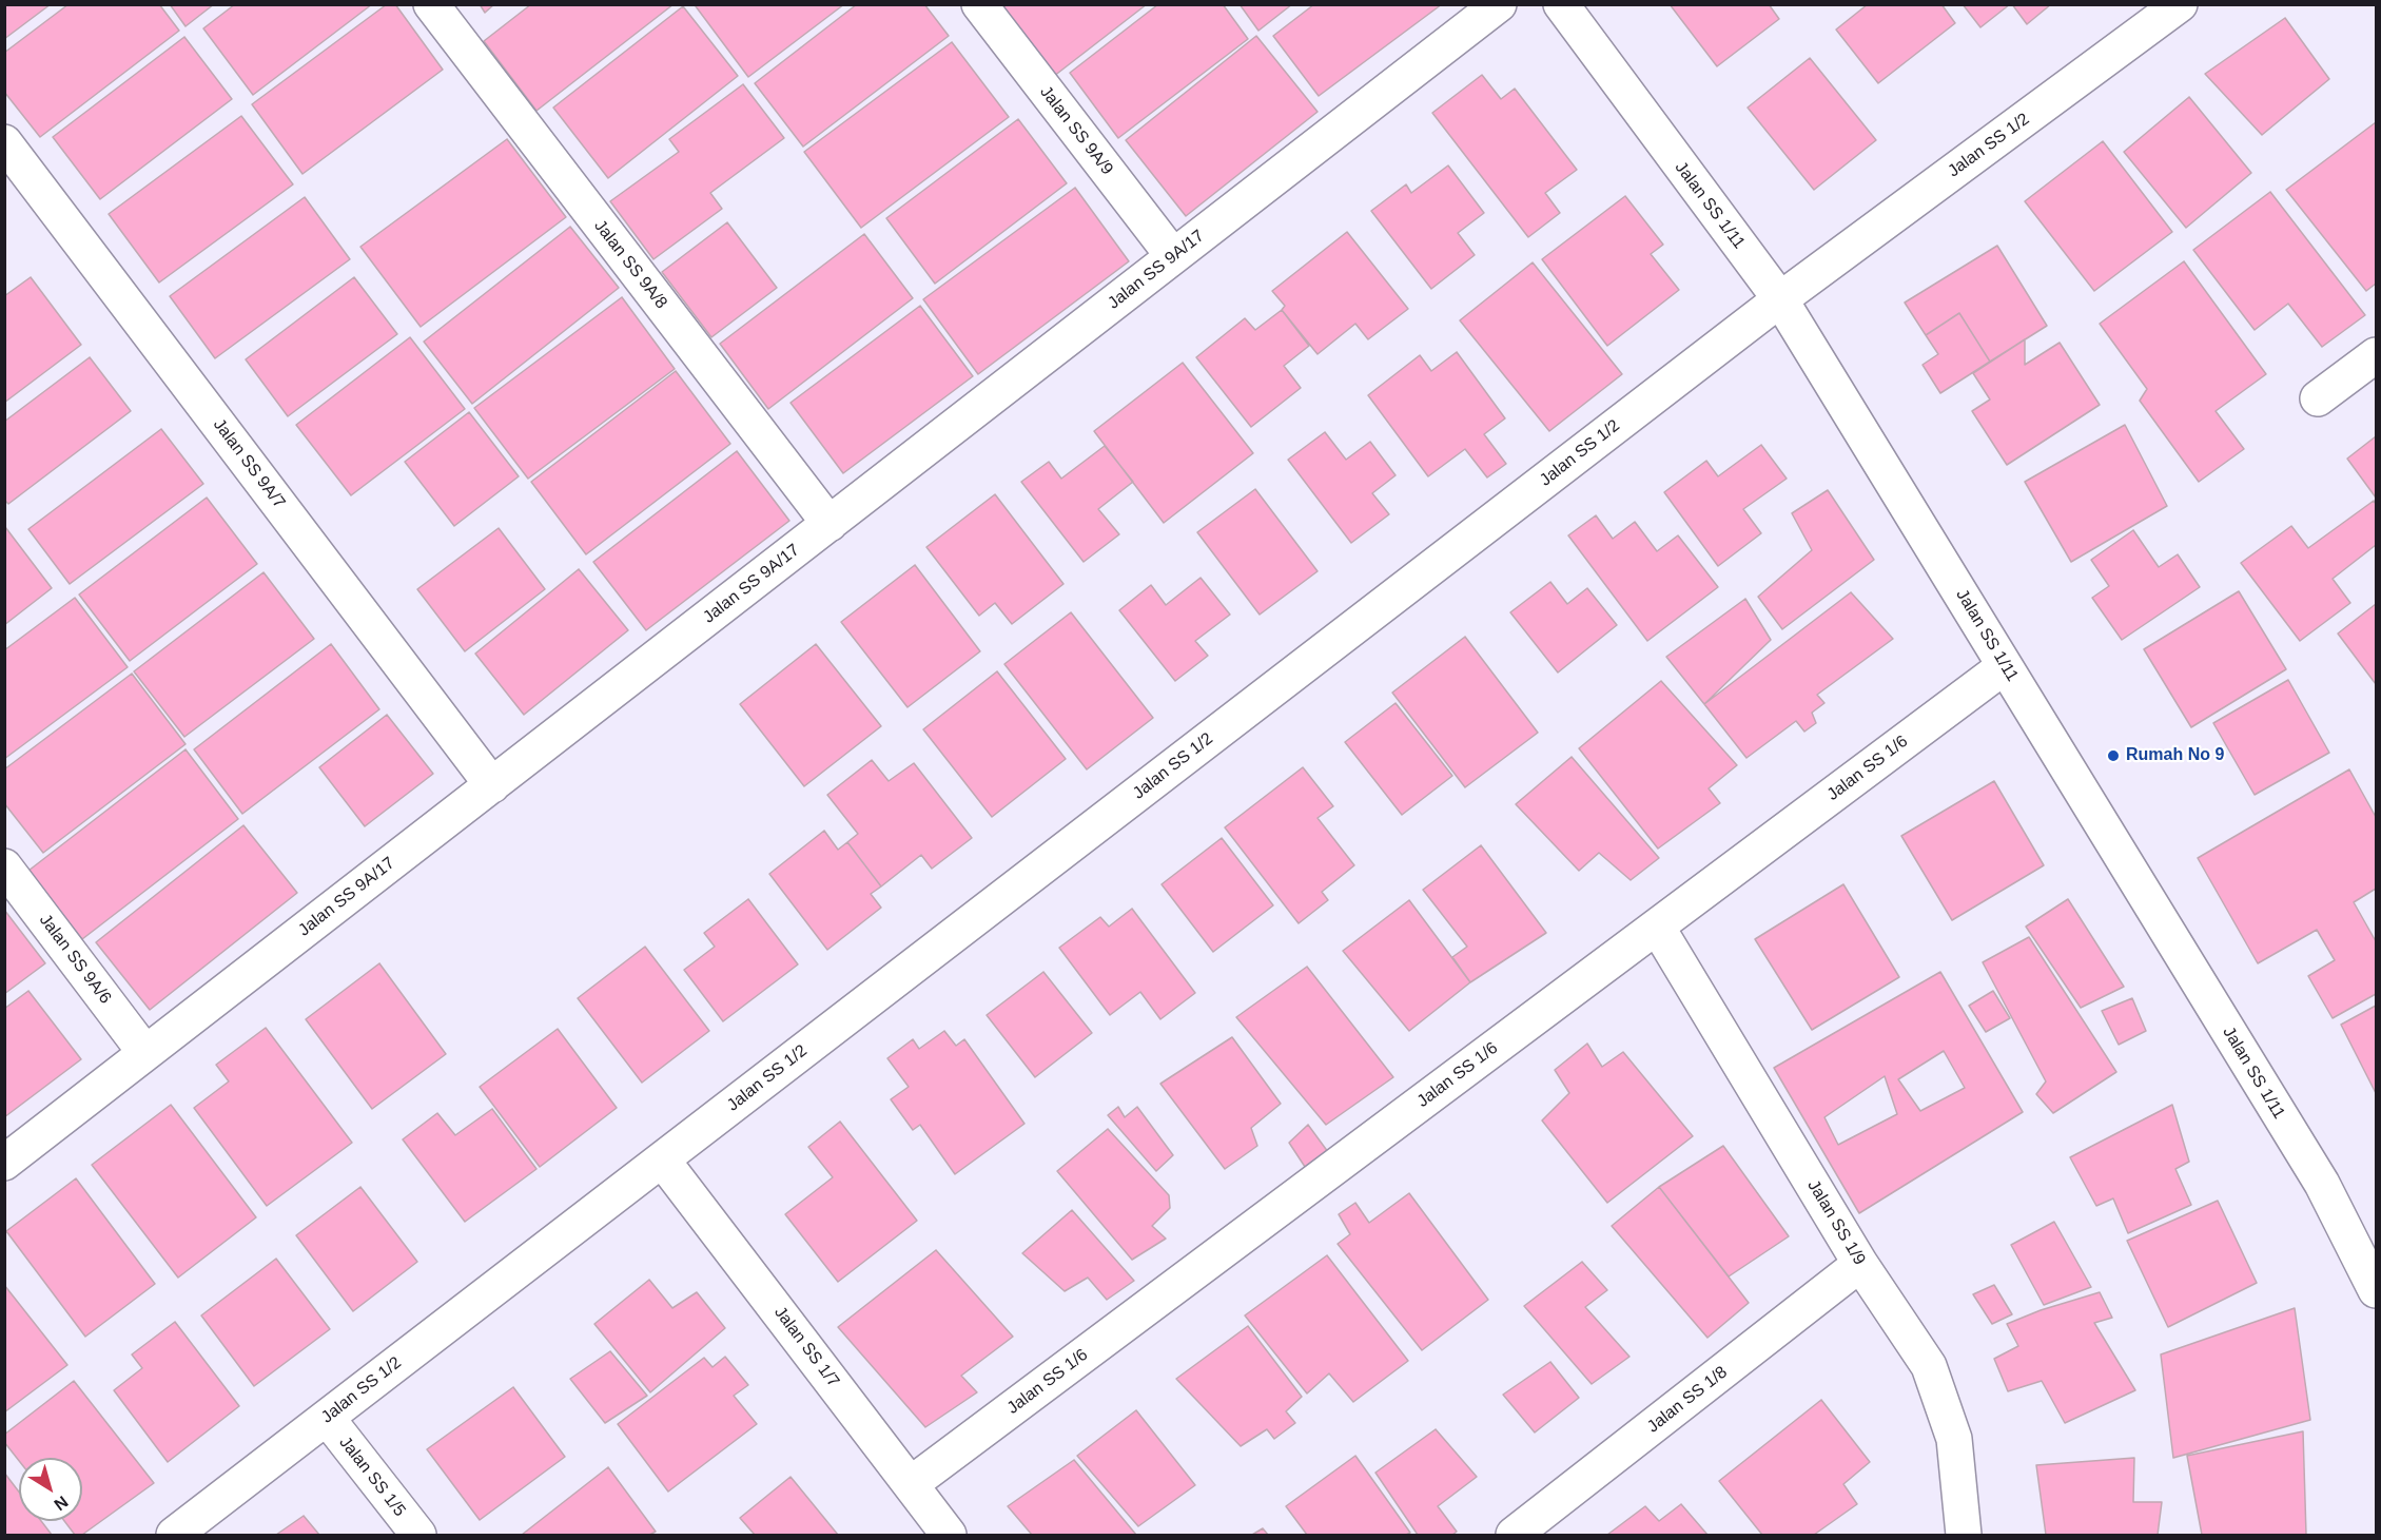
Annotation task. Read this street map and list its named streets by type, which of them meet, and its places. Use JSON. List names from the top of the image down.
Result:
{
  "streets": {
    "street": [
      "Jalan SS 9A/9",
      "Jalan SS 1/2",
      "Jalan SS 1/11",
      "Jalan SS 9A/8",
      "Jalan SS 9A/17",
      "Jalan SS 9A/7",
      "Jalan SS 1/6",
      "Jalan SS 9A/6",
      "Jalan SS 1/9",
      "Jalan SS 1/7",
      "Jalan SS 1/8",
      "Jalan SS 1/5"
    ]
  },
  "crossings": [
    ["Jalan SS 9A/9", "Jalan SS 9A/17"],
    ["Jalan SS 1/2", "Jalan SS 1/11"],
    ["Jalan SS 1/2", "Jalan SS 1/7"],
    ["Jalan SS 1/2", "Jalan SS 1/5"],
    ["Jalan SS 1/11", "Jalan SS 1/6"],
    ["Jalan SS 9A/8", "Jalan SS 9A/17"],
    ["Jalan SS 9A/17", "Jalan SS 9A/7"],
    ["Jalan SS 9A/17", "Jalan SS 9A/6"],
    ["Jalan SS 1/6", "Jalan SS 1/9"],
    ["Jalan SS 1/6", "Jalan SS 1/7"],
    ["Jalan SS 1/9", "Jalan SS 1/8"]
  ],
  "places": ["Rumah No 9"],
  "north": "bottom right"
}
